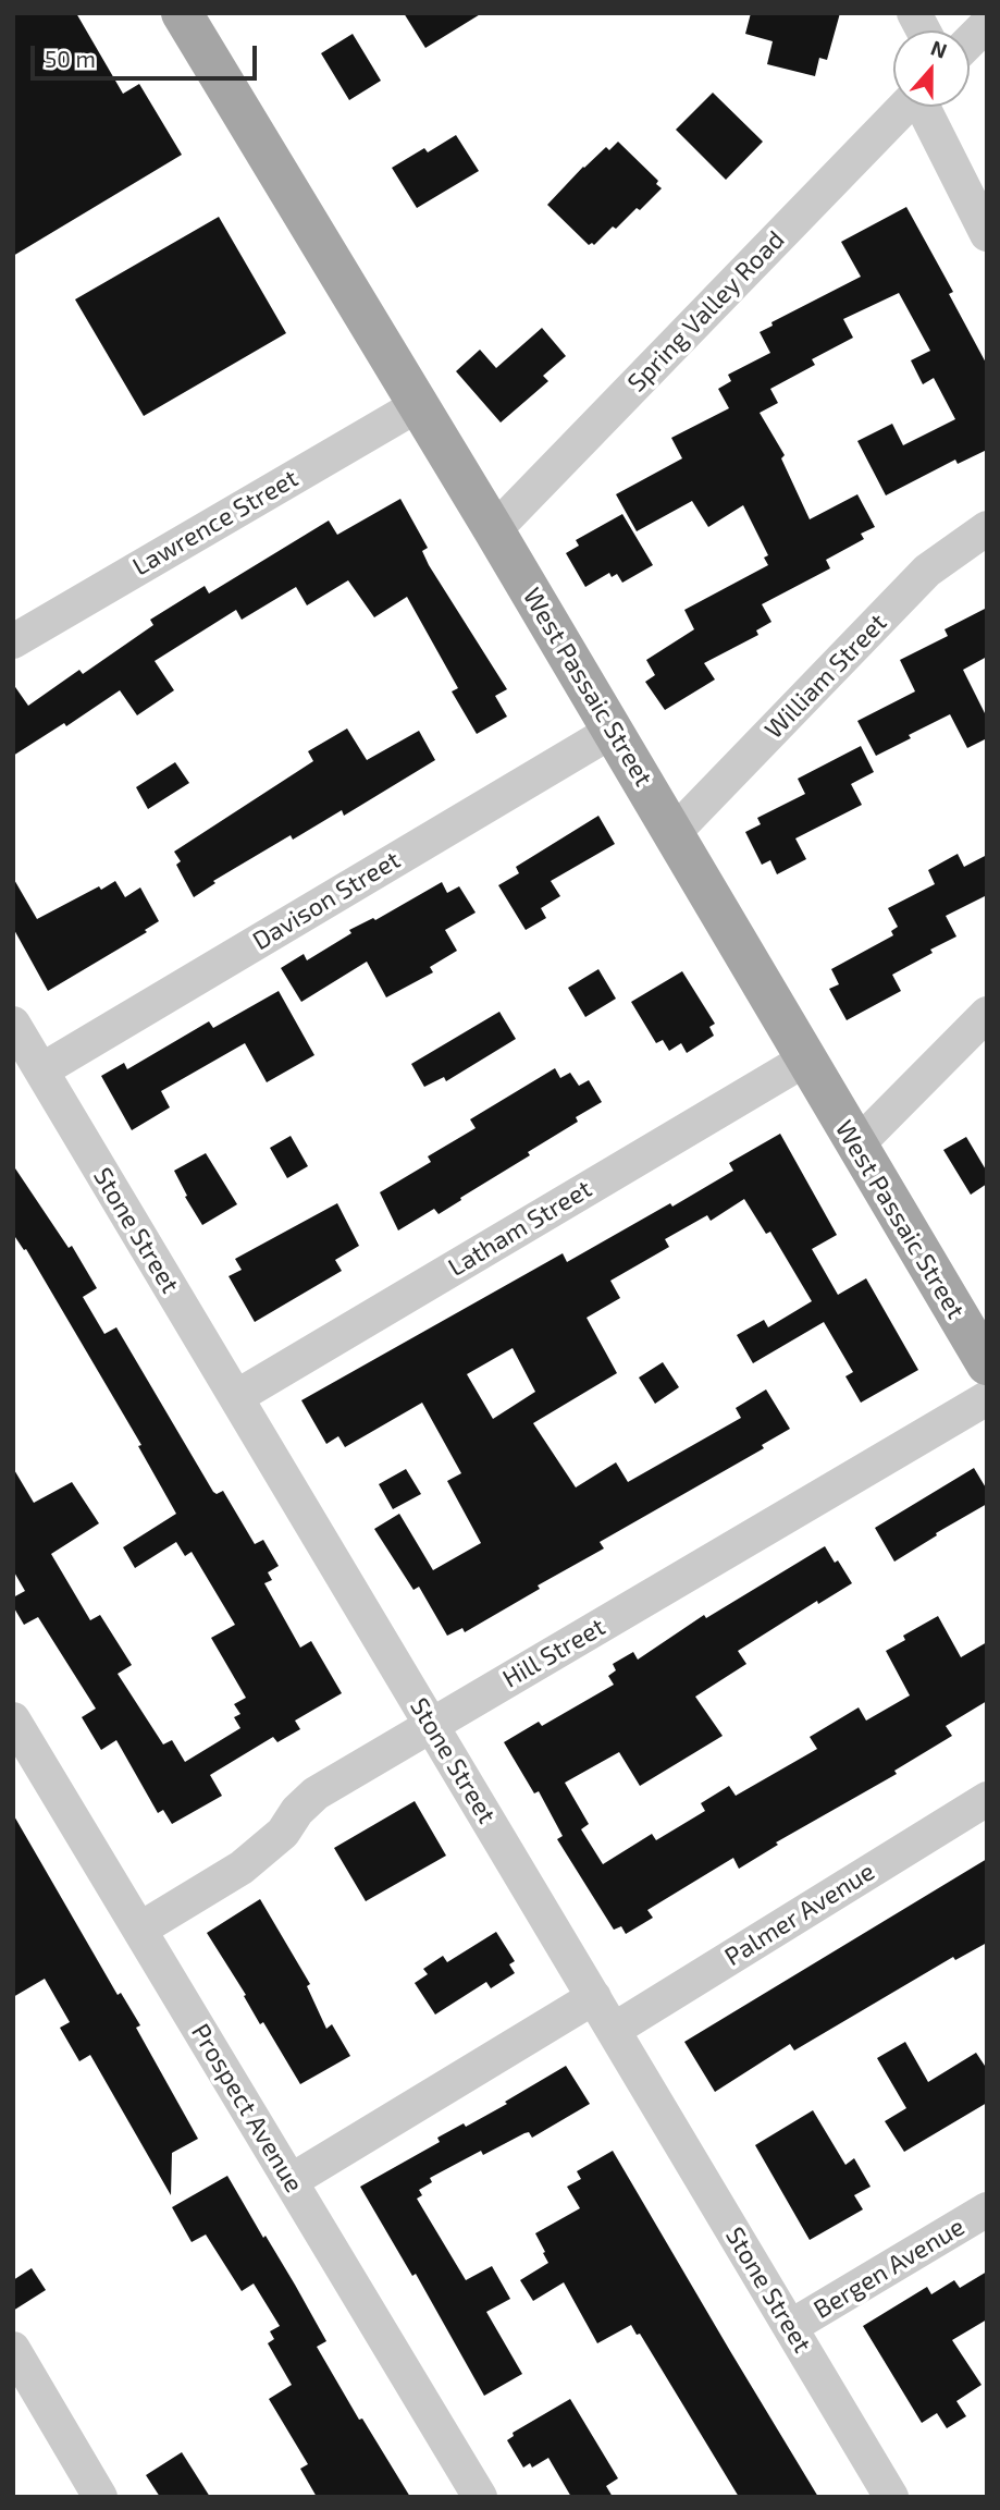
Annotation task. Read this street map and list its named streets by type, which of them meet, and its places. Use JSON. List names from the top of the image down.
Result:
{
  "streets": {
    "main road": ["West Passaic Street"],
    "street": [
      "Spring Valley Road",
      "Lawrence Street",
      "William Street",
      "Davison Street",
      "Latham Street",
      "Stone Street",
      "Hill Street",
      "Palmer Avenue",
      "Prospect Avenue",
      "Bergen Avenue"
    ]
  },
  "crossings": [
    ["Spring Valley Road", "West Passaic Street"],
    ["Lawrence Street", "West Passaic Street"],
    ["William Street", "West Passaic Street"],
    ["West Passaic Street", "Davison Street"],
    ["West Passaic Street", "Latham Street"],
    ["Davison Street", "Stone Street"],
    ["Latham Street", "Stone Street"],
    ["Stone Street", "Hill Street"],
    ["Stone Street", "Palmer Avenue"],
    ["Stone Street", "Bergen Avenue"],
    ["Hill Street", "Prospect Avenue"]
  ],
  "scale_bar": "50 m",
  "north": "top"
}
